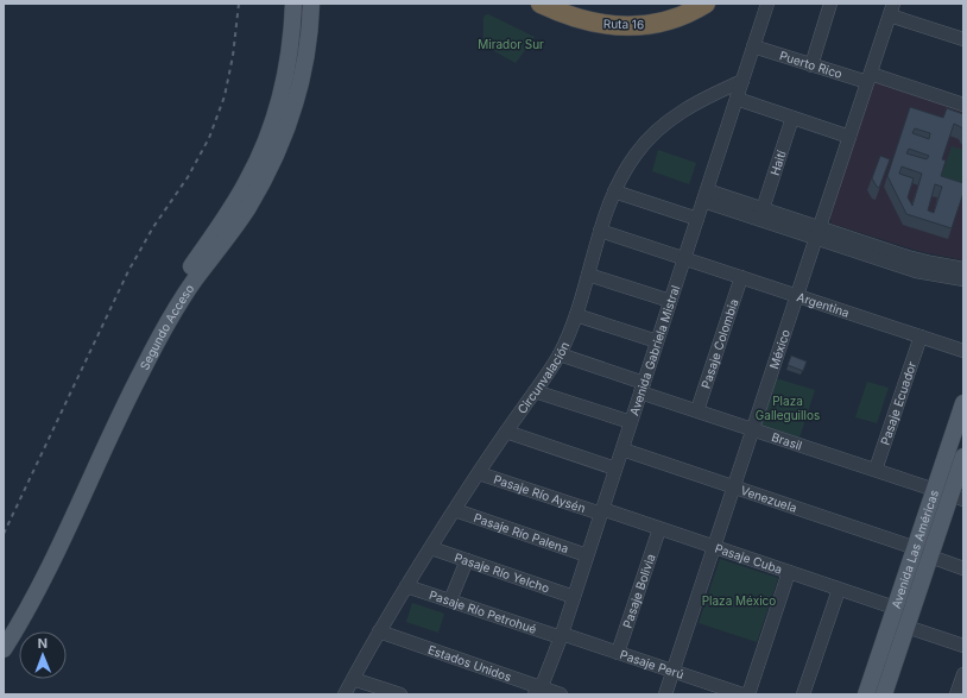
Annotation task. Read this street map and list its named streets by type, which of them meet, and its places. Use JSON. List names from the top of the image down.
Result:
{
  "streets": {
    "highway": ["Ruta 16"],
    "main road": ["Segundo Acceso", "Avenida Las Américas"],
    "street": [
      "Puerto Rico",
      "Haití",
      "Argentina",
      "Pasaje Colombia",
      "México",
      "Avenida Gabriela Mistral",
      "Circunvalación",
      "Pasaje Ecuador",
      "Brasil",
      "Pasaje Río Aysén",
      "Venezuela",
      "Pasaje Río Palena",
      "Pasaje Cuba",
      "Pasaje Río Yelcho",
      "Pasaje Bolivia",
      "Pasaje Río Petrohué",
      "Estados Unidos",
      "Pasaje Perú"
    ]
  },
  "crossings": [
    ["Puerto Rico", "México"],
    ["Puerto Rico", "Avenida Gabriela Mistral"],
    ["Argentina", "Pasaje Colombia"],
    ["Argentina", "México"],
    ["Argentina", "Avenida Gabriela Mistral"],
    ["Argentina", "Circunvalación"],
    ["Argentina", "Pasaje Ecuador"],
    ["Pasaje Colombia", "Brasil"],
    ["México", "Brasil"],
    ["México", "Venezuela"],
    ["México", "Pasaje Cuba"],
    ["México", "Pasaje Perú"],
    ["Avenida Gabriela Mistral", "Circunvalación"],
    ["Avenida Gabriela Mistral", "Brasil"],
    ["Avenida Gabriela Mistral", "Pasaje Río Aysén"],
    ["Avenida Gabriela Mistral", "Venezuela"],
    ["Avenida Gabriela Mistral", "Pasaje Río Palena"],
    ["Avenida Gabriela Mistral", "Pasaje Cuba"],
    ["Avenida Gabriela Mistral", "Pasaje Río Yelcho"],
    ["Avenida Gabriela Mistral", "Pasaje Río Petrohué"],
    ["Avenida Gabriela Mistral", "Estados Unidos"],
    ["Avenida Gabriela Mistral", "Pasaje Perú"],
    ["Circunvalación", "Brasil"],
    ["Circunvalación", "Pasaje Río Aysén"],
    ["Circunvalación", "Pasaje Río Palena"],
    ["Circunvalación", "Pasaje Río Yelcho"],
    ["Circunvalación", "Pasaje Río Petrohué"],
    ["Circunvalación", "Estados Unidos"],
    ["Pasaje Ecuador", "Brasil"],
    ["Brasil", "Avenida Las Américas"],
    ["Pasaje Río Aysén", "Pasaje Cuba"],
    ["Venezuela", "Avenida Las Américas"],
    ["Avenida Las Américas", "Pasaje Cuba"],
    ["Pasaje Cuba", "Pasaje Bolivia"],
    ["Pasaje Bolivia", "Pasaje Perú"],
    ["Pasaje Río Petrohué", "Pasaje Perú"]
  ],
  "parks": ["Mirador Sur", "Plaza Galleguillos", "Plaza México"],
  "north": "top"
}
